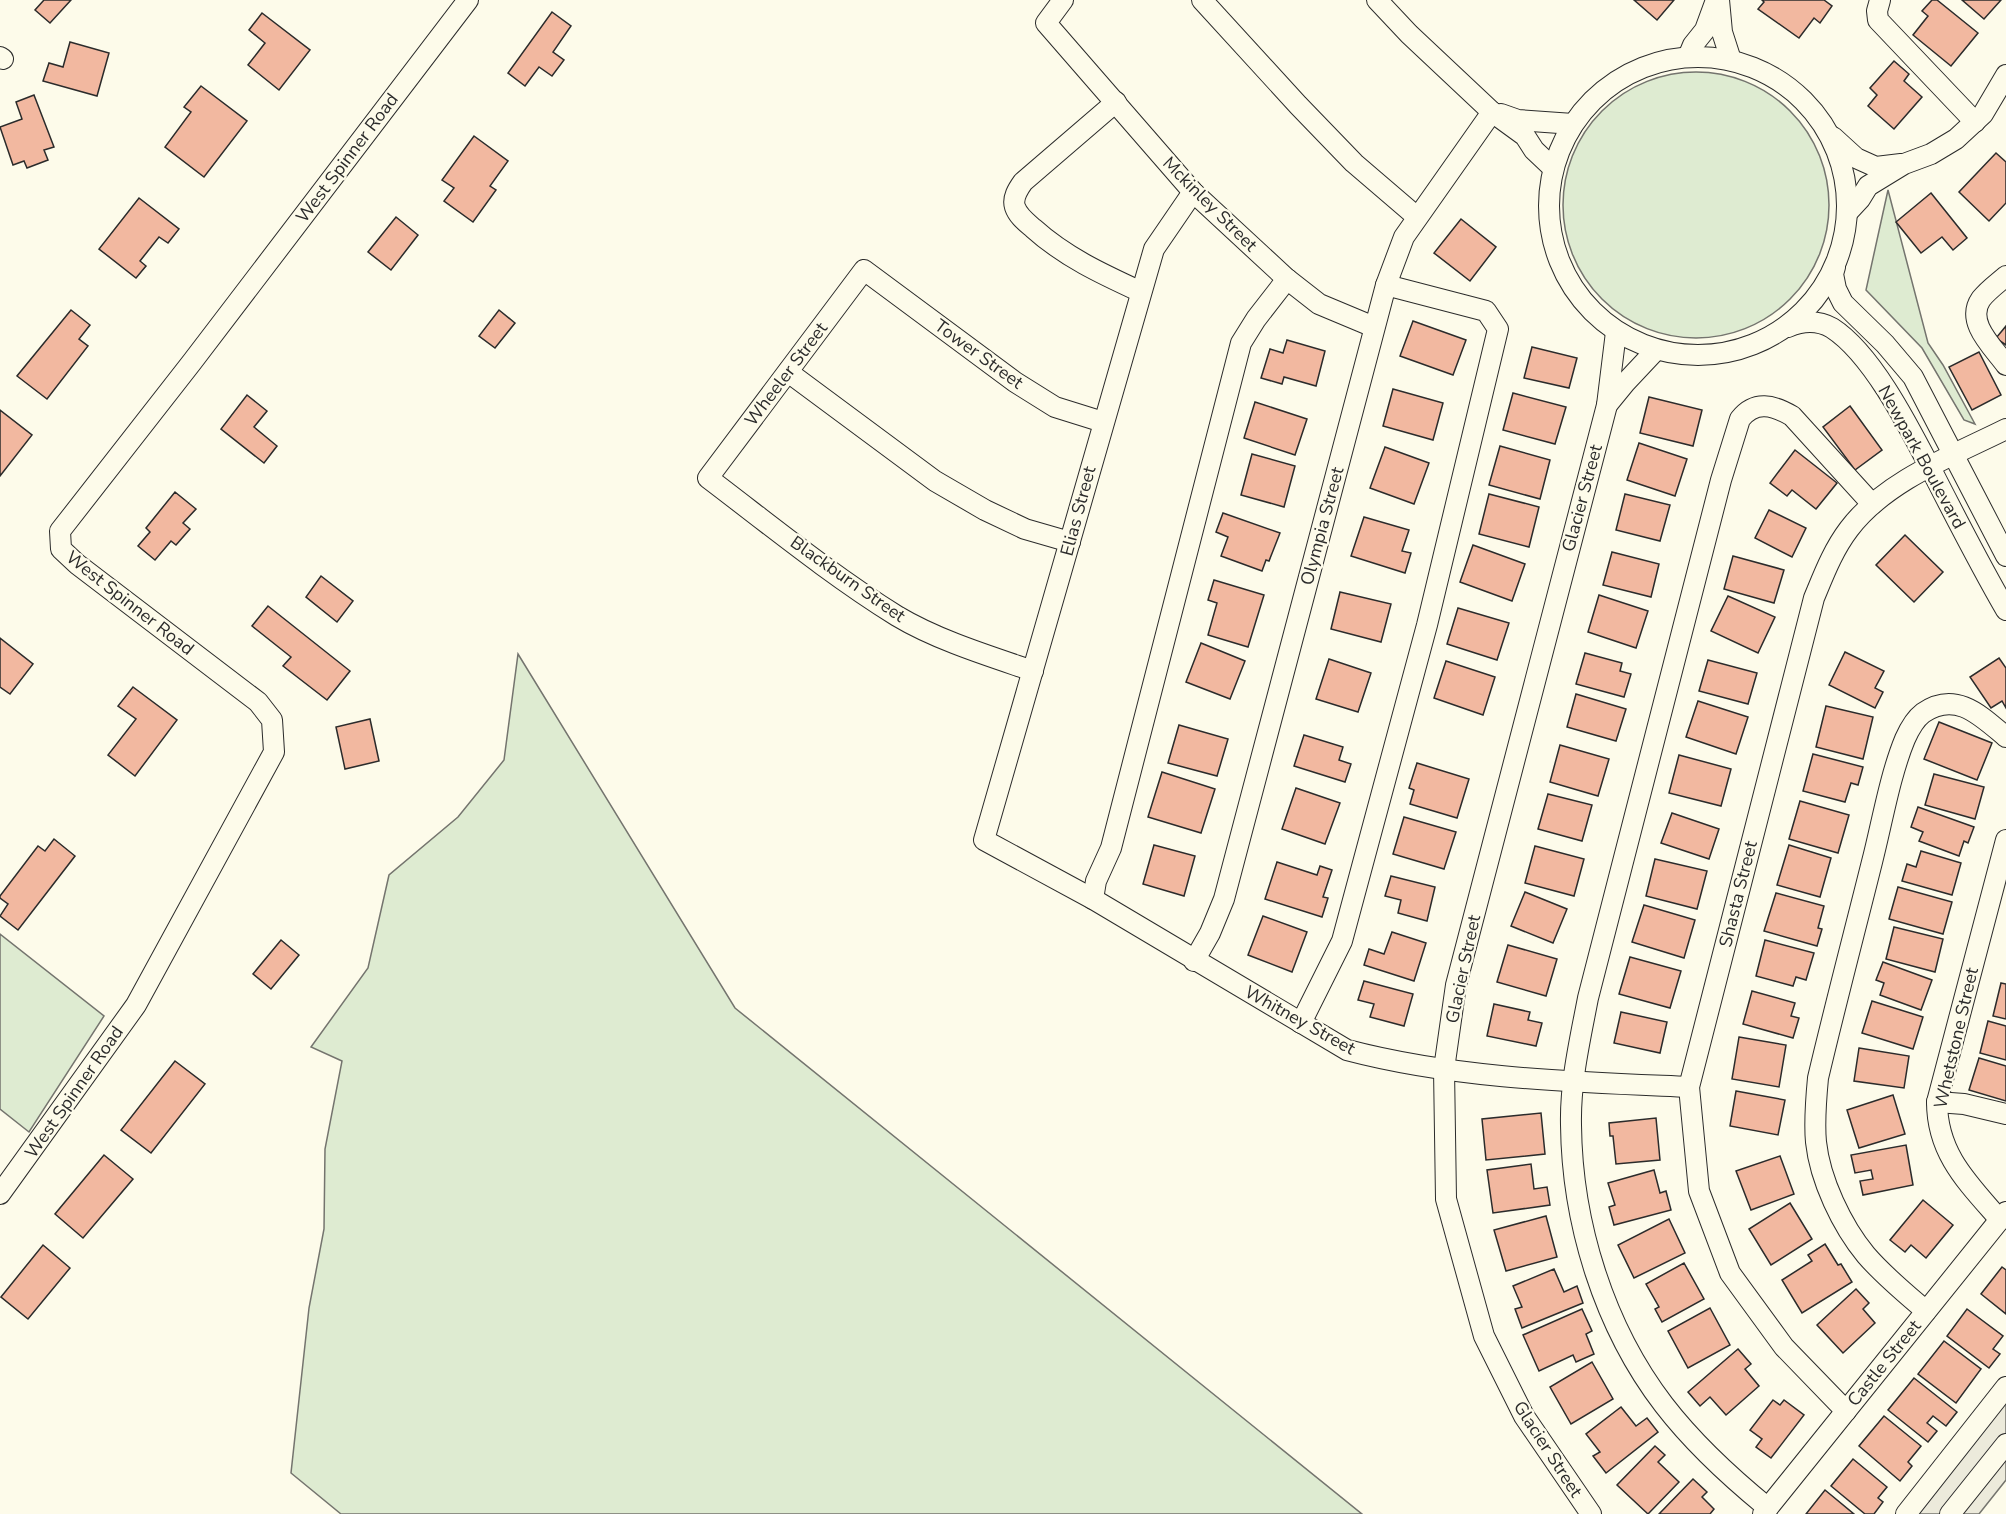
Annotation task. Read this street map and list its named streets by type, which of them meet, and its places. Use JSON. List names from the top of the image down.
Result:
{
  "streets": {
    "street": [
      "West Spinner Road",
      "Mckinley Street",
      "Tower Street",
      "Wheeler Street",
      "Newpark Boulevard",
      "Glacier Street",
      "Elias Street",
      "Olympia Street",
      "Blackburn Street",
      "Shasta Street",
      "Whitney Street",
      "Whetstone Street",
      "Castle Street"
    ]
  },
  "crossings": [
    ["Mckinley Street", "Elias Street"],
    ["Mckinley Street", "Olympia Street"],
    ["Tower Street", "Wheeler Street"],
    ["Tower Street", "Elias Street"],
    ["Wheeler Street", "Blackburn Street"],
    ["Newpark Boulevard", "Shasta Street"],
    ["Glacier Street", "Whitney Street"],
    ["Elias Street", "Blackburn Street"],
    ["Elias Street", "Whitney Street"],
    ["Olympia Street", "Whitney Street"],
    ["Shasta Street", "Whitney Street"],
    ["Shasta Street", "Castle Street"],
    ["Whetstone Street", "Castle Street"]
  ]
}
